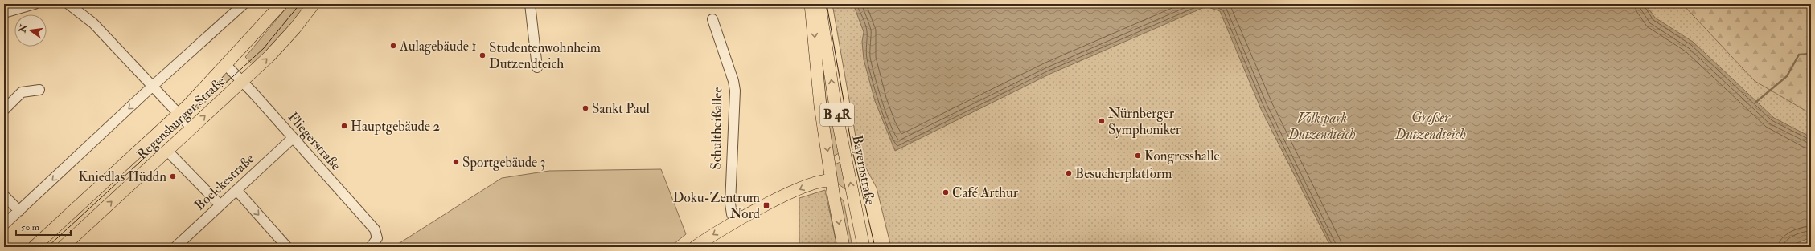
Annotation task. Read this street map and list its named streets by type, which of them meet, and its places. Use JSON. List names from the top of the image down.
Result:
{
  "streets": {
    "main road": ["B 4R", "Regensburger Straße", "Bayernstraße"],
    "street": ["Schultheißallee", "Fliegerstraße", "Boelckestraße"]
  },
  "crossings": [
    ["Regensburger Straße", "Fliegerstraße"],
    ["Fliegerstraße", "Boelckestraße"]
  ],
  "water": ["Großer Dutzendteich"],
  "parks": ["Volkspark Dutzendteich"],
  "places": {
    "other": [
      "Aulagebäude 1",
      "Studentenwohnheim Dutzendteich",
      "Sankt Paul",
      "Nürnberger Symphoniker",
      "Hauptgebäude 2",
      "Kongresshalle",
      "Sportgebäude 3",
      "Besucherplatform",
      "Kniedlas Hüddn",
      "Café Arthur"
    ],
    "transit": ["Doku-Zentrum Nord"]
  },
  "scale_bar": "50 m",
  "north": "left"
}
